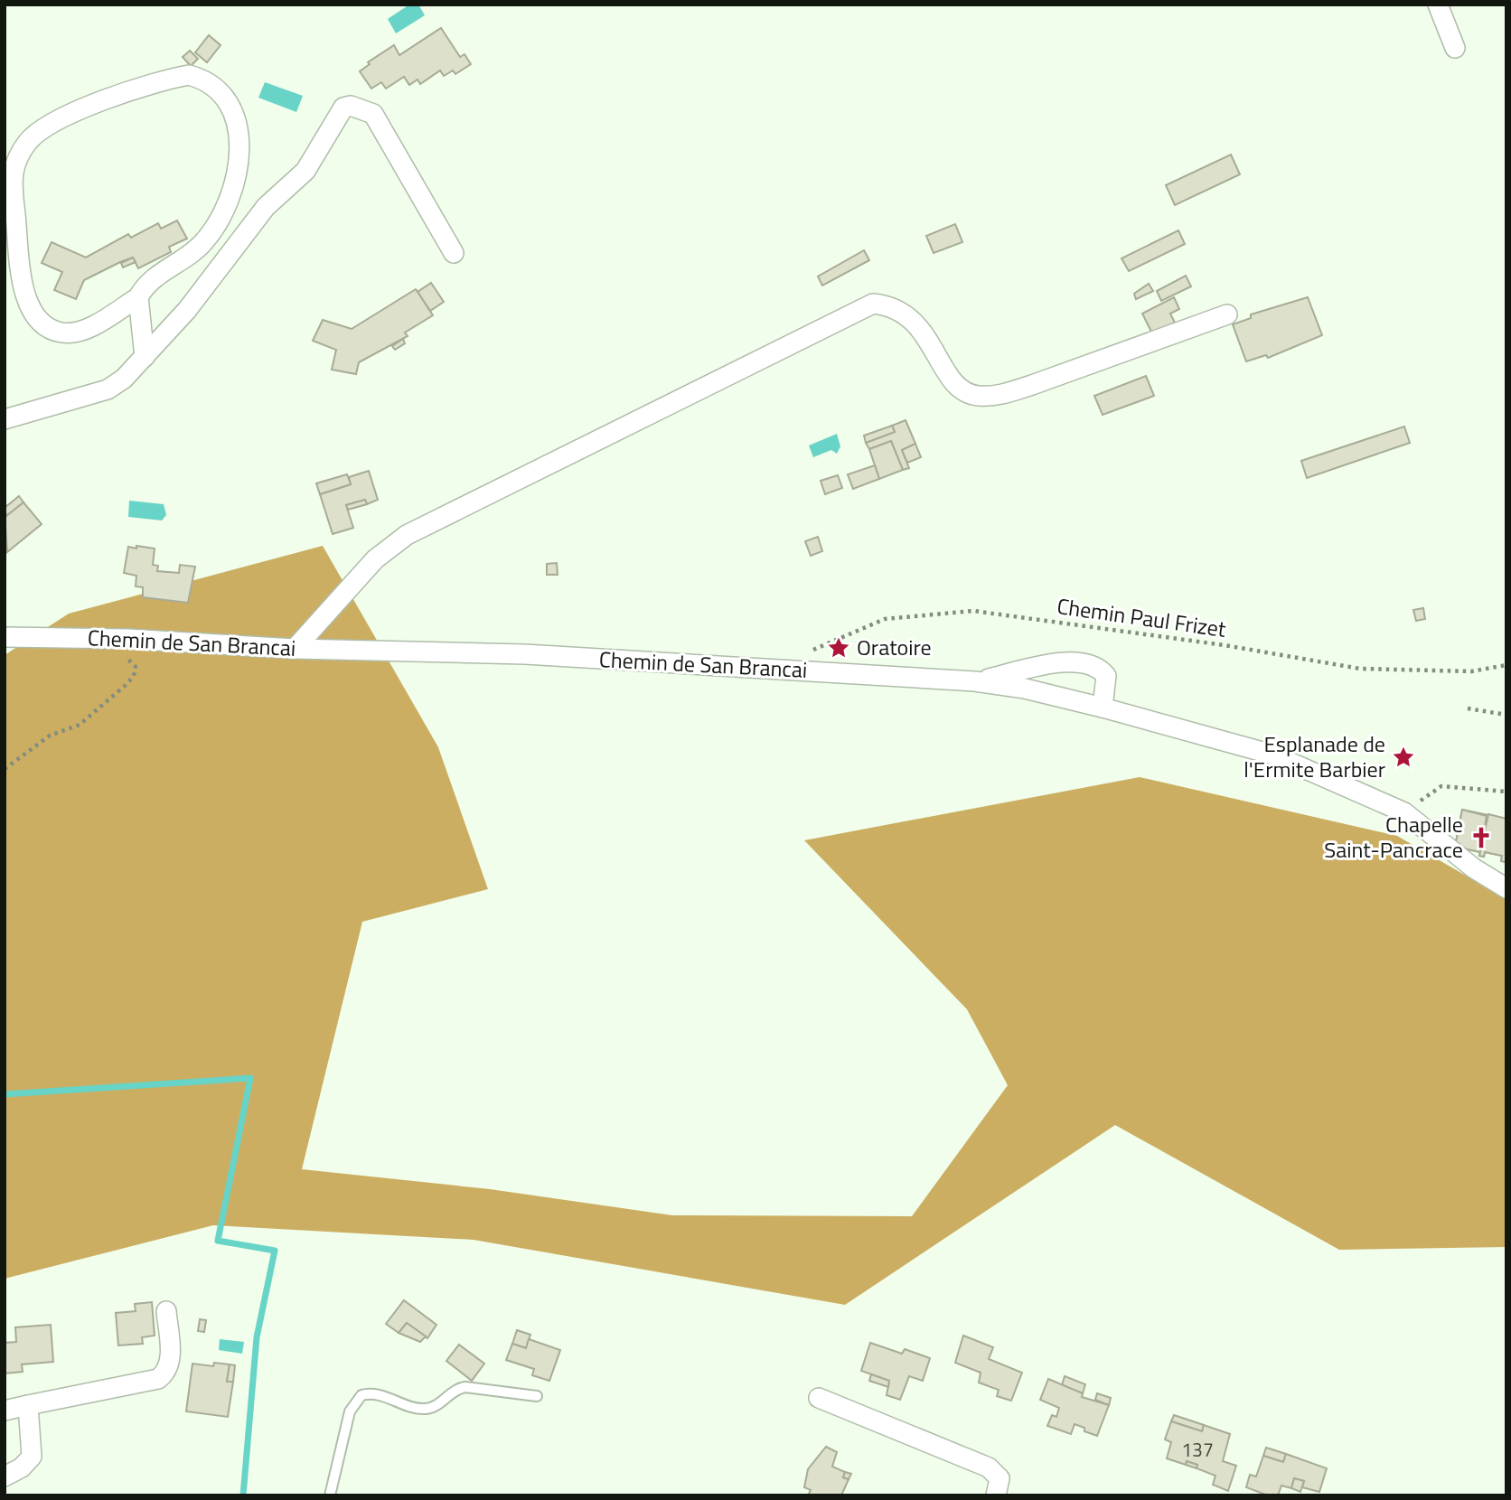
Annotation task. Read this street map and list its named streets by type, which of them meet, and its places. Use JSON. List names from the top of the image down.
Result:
{
  "streets": {
    "street": ["Chemin de San Brancai"],
    "path": ["Chemin Paul Frizet"]
  },
  "places": {
    "place": ["Oratoire", "Esplanade de l'Ermite Barbier"],
    "church": ["Chapelle Saint-Pancrace"]
  },
  "house_numbers": ["137"]
}
